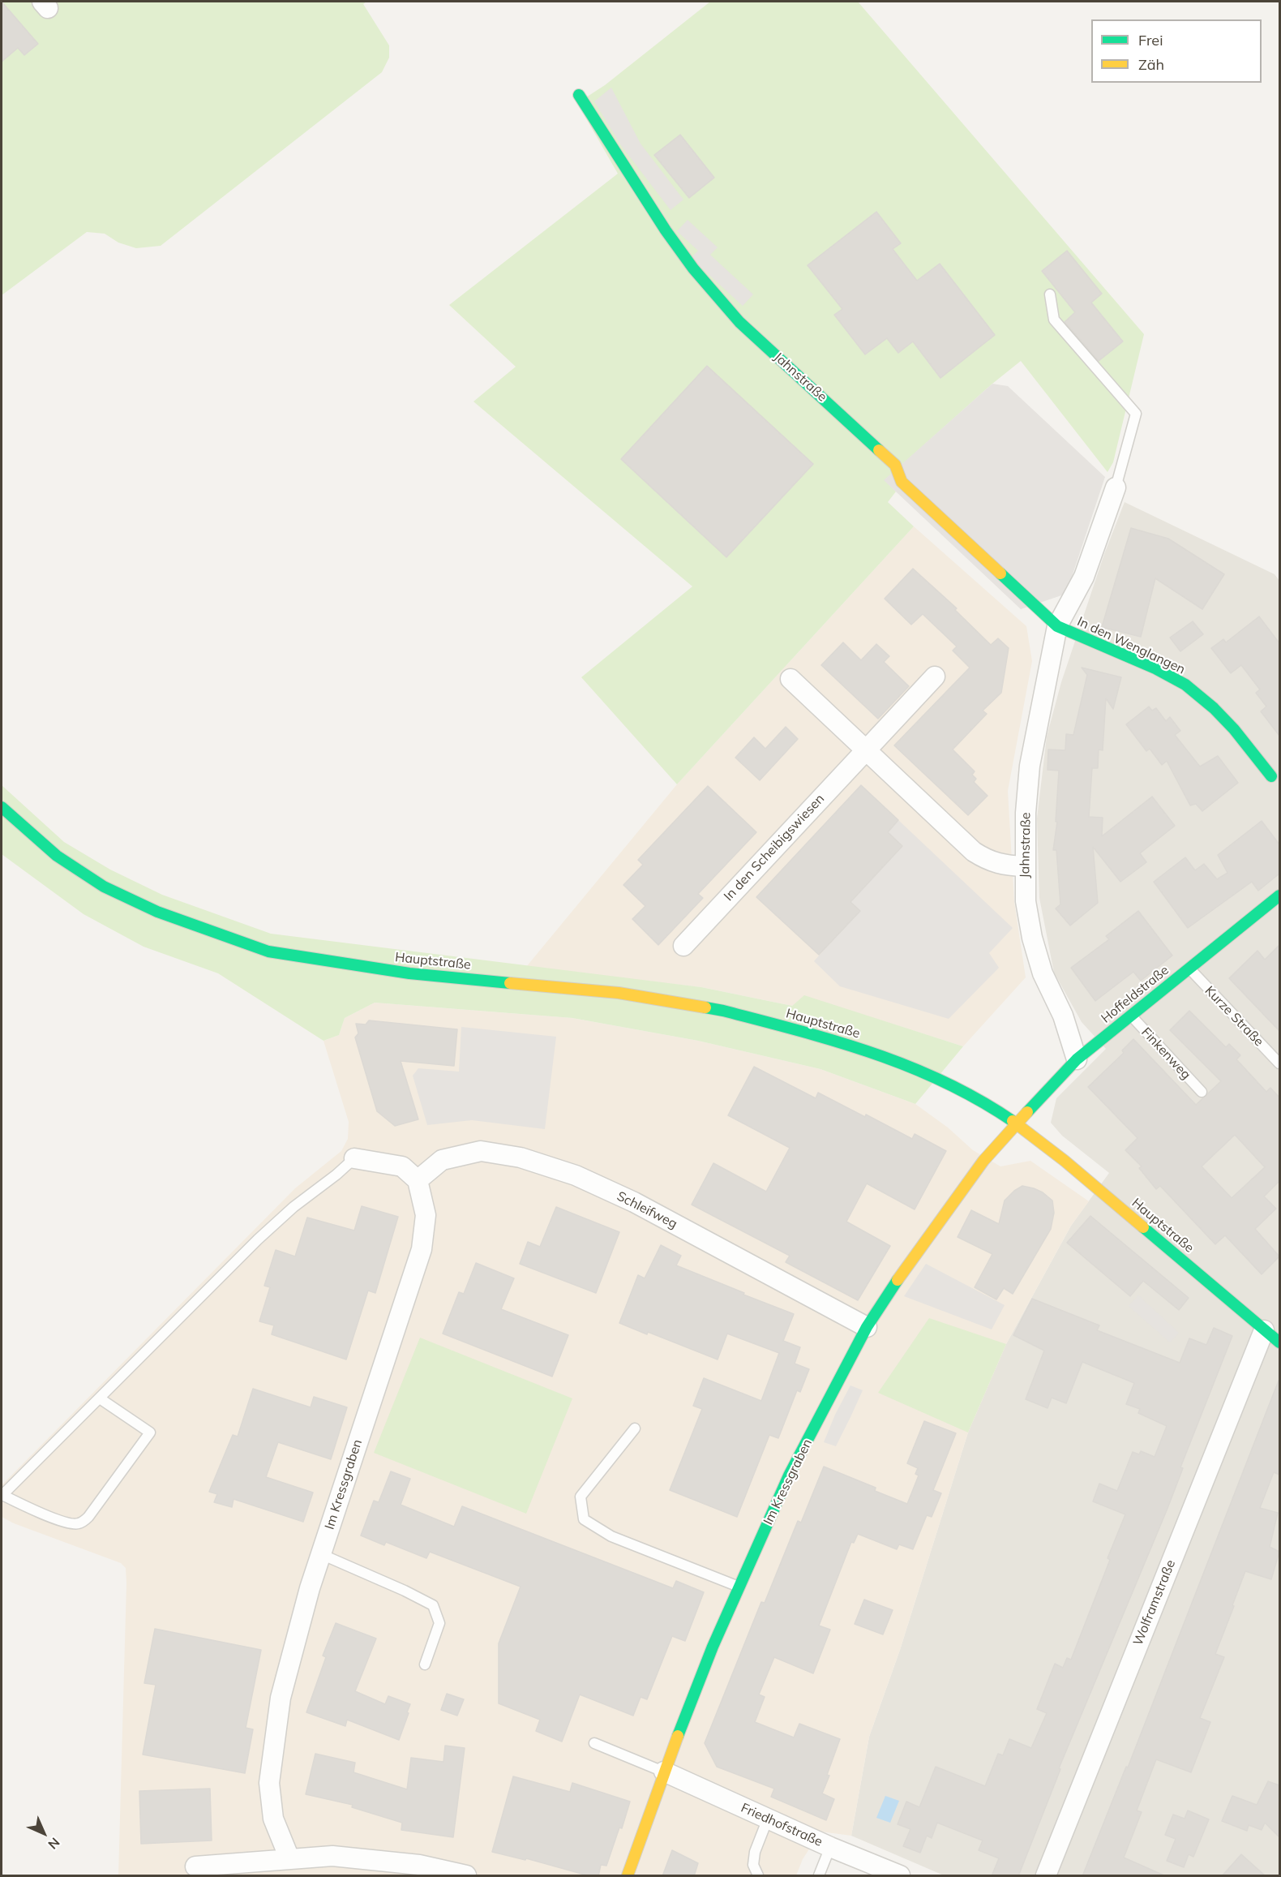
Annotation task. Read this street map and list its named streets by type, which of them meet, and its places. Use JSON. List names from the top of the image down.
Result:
{
  "streets": {
    "street": [
      "Jahnstraße",
      "In den Wenglangen",
      "In den Scheibigswiesen",
      "Hauptstraße",
      "Hoffeldstraße",
      "Schleifweg",
      "Im Kressgraben",
      "Wolframstraße",
      "Friedhofstraße"
    ],
    "lane": ["Kurze Straße", "Finkenweg"]
  },
  "crossings": [
    ["Jahnstraße", "In den Wenglangen"],
    ["Jahnstraße", "Hoffeldstraße"],
    ["Hauptstraße", "Hoffeldstraße"],
    ["Hauptstraße", "Im Kressgraben"],
    ["Hauptstraße", "Wolframstraße"],
    ["Hoffeldstraße", "Kurze Straße"],
    ["Hoffeldstraße", "Finkenweg"],
    ["Hoffeldstraße", "Im Kressgraben"],
    ["Schleifweg", "Im Kressgraben"],
    ["Im Kressgraben", "Friedhofstraße"]
  ],
  "legend": ["Frei", "Zäh"],
  "north": "bottom right"
}
